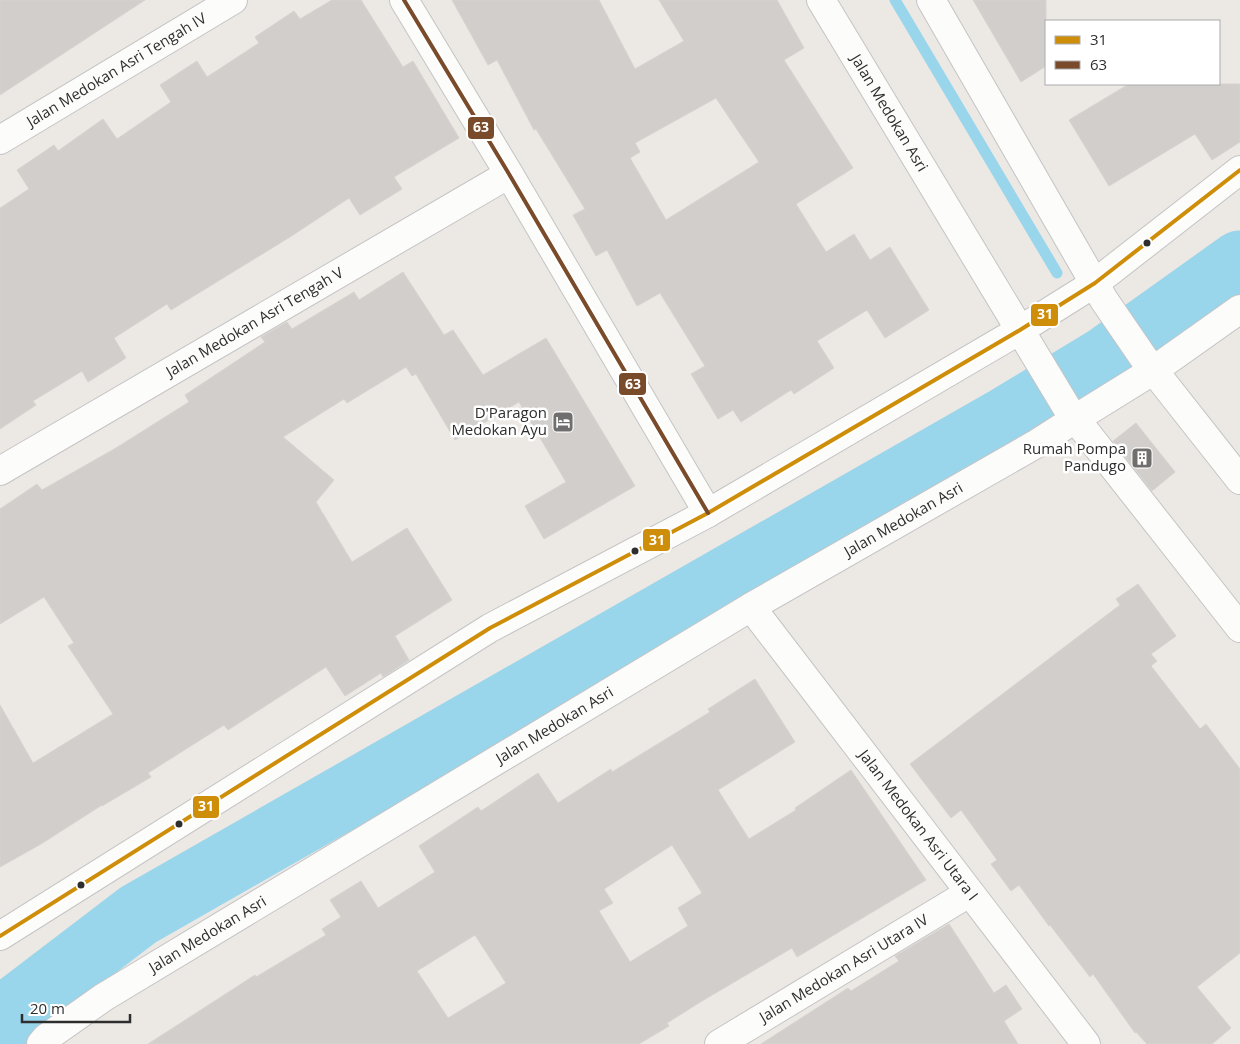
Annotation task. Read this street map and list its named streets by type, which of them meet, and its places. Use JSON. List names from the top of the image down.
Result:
{
  "streets": {
    "street": [
      "Jalan Medokan Asri Tengah IV",
      "Jalan Medokan Asri",
      "Jalan Medokan Asri Tengah V",
      "Jalan Medokan Asri Utara I",
      "Jalan Medokan Asri Utara IV"
    ]
  },
  "crossings": [
    ["Jalan Medokan Asri", "Jalan Medokan Asri Utara I"],
    ["Jalan Medokan Asri Utara I", "Jalan Medokan Asri Utara IV"]
  ],
  "places": {
    "hotel": ["D'Paragon Medokan Ayu"],
    "building": ["Rumah Pompa Pandugo"]
  },
  "lines": ["transit line 63", "transit line 31"],
  "legend": ["31", "63"],
  "scale_bar": "20 m"
}
